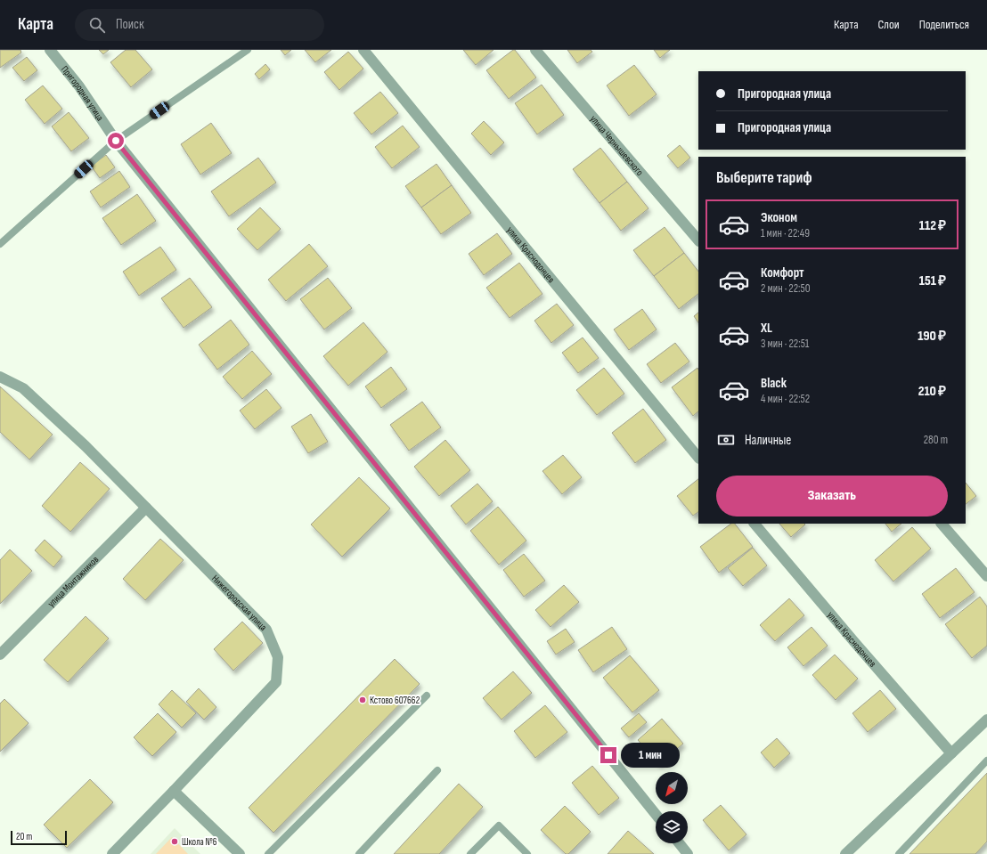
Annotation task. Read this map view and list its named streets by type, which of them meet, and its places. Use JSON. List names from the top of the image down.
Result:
{
  "streets": {
    "street": [
      "Пригородная улица",
      "улица Чернышевского",
      "улица Краснодонцев",
      "улица Монтажников",
      "Нижегородская улица"
    ]
  },
  "crossings": [
    ["улица Монтажников", "Нижегородская улица"]
  ],
  "places": ["Кстово 607662", "Школа №6"],
  "scale_bar": "20 m",
  "north": "bottom left",
  "page": {
    "header": "Карта",
    "search": "Поиск",
    "nav": ["Карта", "Слои", "Поделиться"],
    "banner": ["Пригородная улица", "Пригородная улица"],
    "heading": "Выберите тариф",
    "list": [
      {
        "name": "Эконом",
        "note": "1 мин · 22:49",
        "value": "112 ₽"
      },
      {
        "name": "Комфорт",
        "note": "2 мин · 22:50",
        "value": "151 ₽"
      },
      {
        "name": "XL",
        "note": "3 мин · 22:51",
        "value": "190 ₽"
      },
      {
        "name": "Black",
        "note": "4 мин · 22:52",
        "value": "210 ₽"
      }
    ],
    "pay": ["Наличные", "280 m"],
    "buttons": "Заказать",
    "bubble": "1 мин",
    "scale": "20 m"
  }
}
